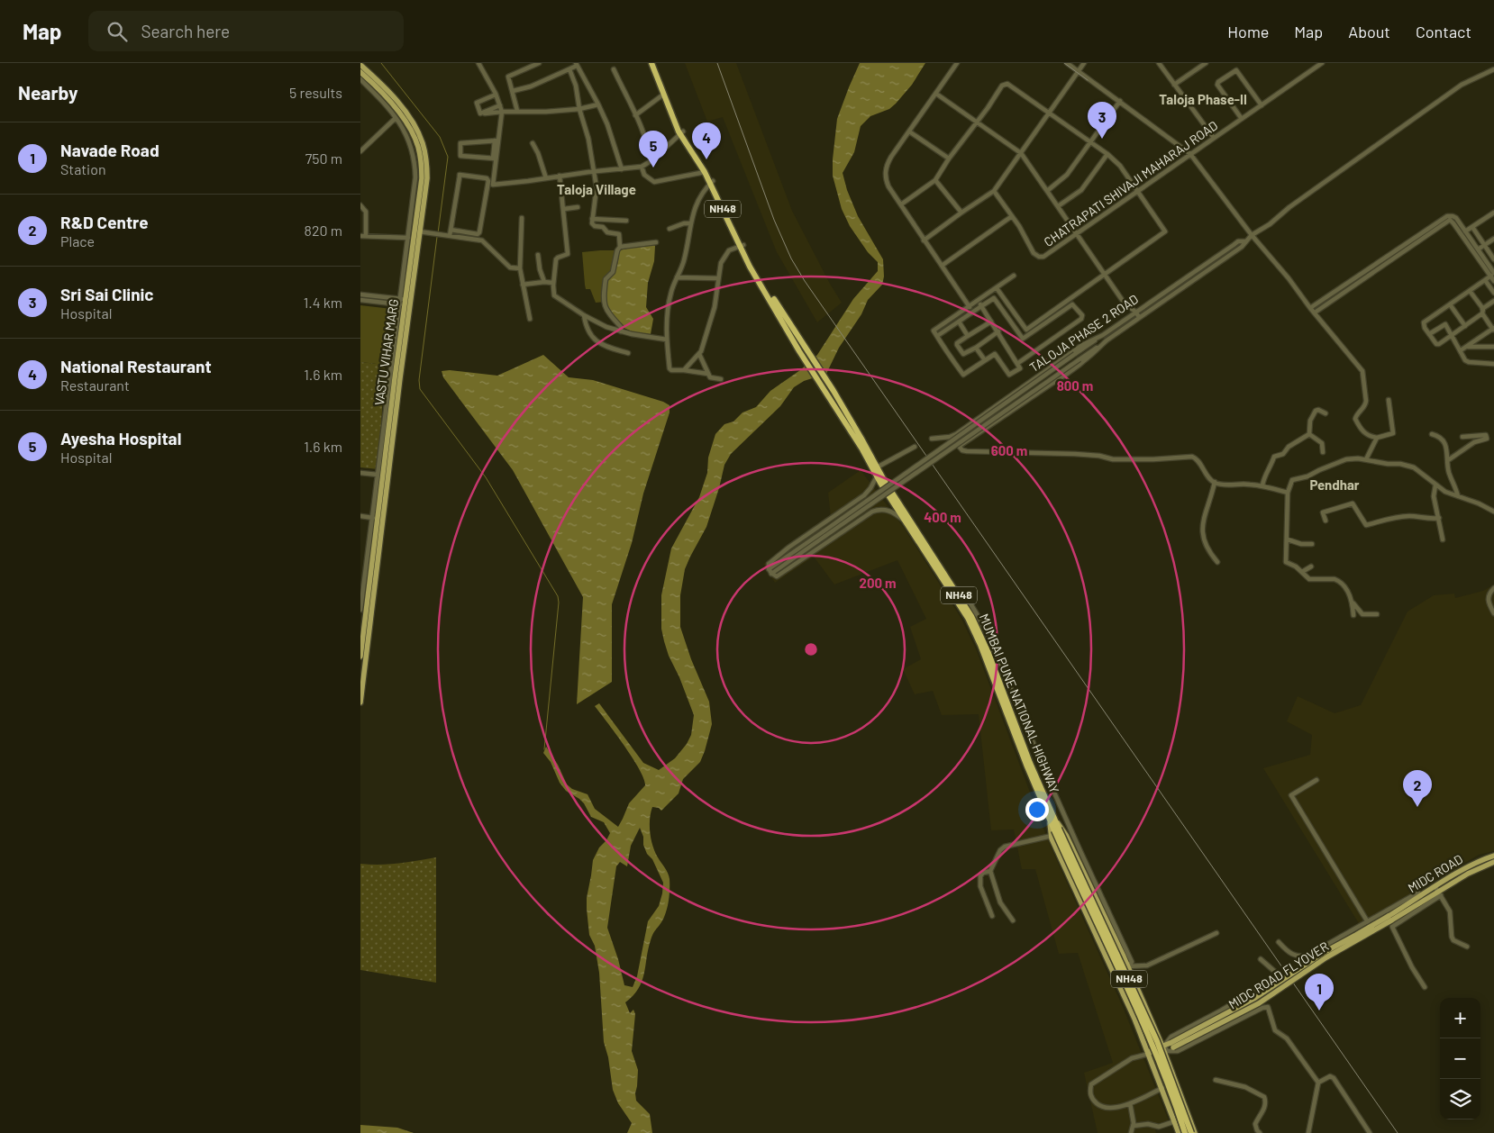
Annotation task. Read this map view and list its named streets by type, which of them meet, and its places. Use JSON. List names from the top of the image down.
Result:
{
  "streets": {
    "highway": ["NH48", "MUMBAI PUNE NATIONAL HIGHWAY"],
    "main road": ["VASTU VIHAR MARG", "MIDC ROAD", "MIDC ROAD FLYOVER"],
    "street": ["CHATRAPATI SHIVAJI MAHARAJ ROAD", "TALOJA PHASE 2 ROAD"]
  },
  "crossings": [
    ["NH48", "MUMBAI PUNE NATIONAL HIGHWAY"],
    ["MIDC ROAD", "MIDC ROAD FLYOVER"]
  ],
  "districts": ["Taloja Phase-II", "Taloja Village", "Pendhar"],
  "page": {
    "header": "Map",
    "search": "Search here",
    "nav": [
      "Home",
      "Map",
      "About",
      "Contact"
    ],
    "heading": ["Nearby", "5 results"],
    "pins": [
      "3",
      "4",
      "5",
      "2",
      "1"
    ],
    "list": [
      {
        "mark": "1",
        "name": "Navade Road",
        "note": "Station",
        "value": "750 m"
      },
      {
        "mark": "2",
        "name": "R&D Centre",
        "note": "Place",
        "value": "820 m"
      },
      {
        "mark": "3",
        "name": "Sri Sai Clinic",
        "note": "Hospital",
        "value": "1.4 km"
      },
      {
        "mark": "4",
        "name": "National Restaurant",
        "note": "Restaurant",
        "value": "1.6 km"
      },
      {
        "mark": "5",
        "name": "Ayesha Hospital",
        "note": "Hospital",
        "value": "1.6 km"
      }
    ],
    "map_buttons": ["+", "−"]
  },
  "rings": [
    "800 m",
    "600 m",
    "400 m",
    "200 m"
  ]
}
